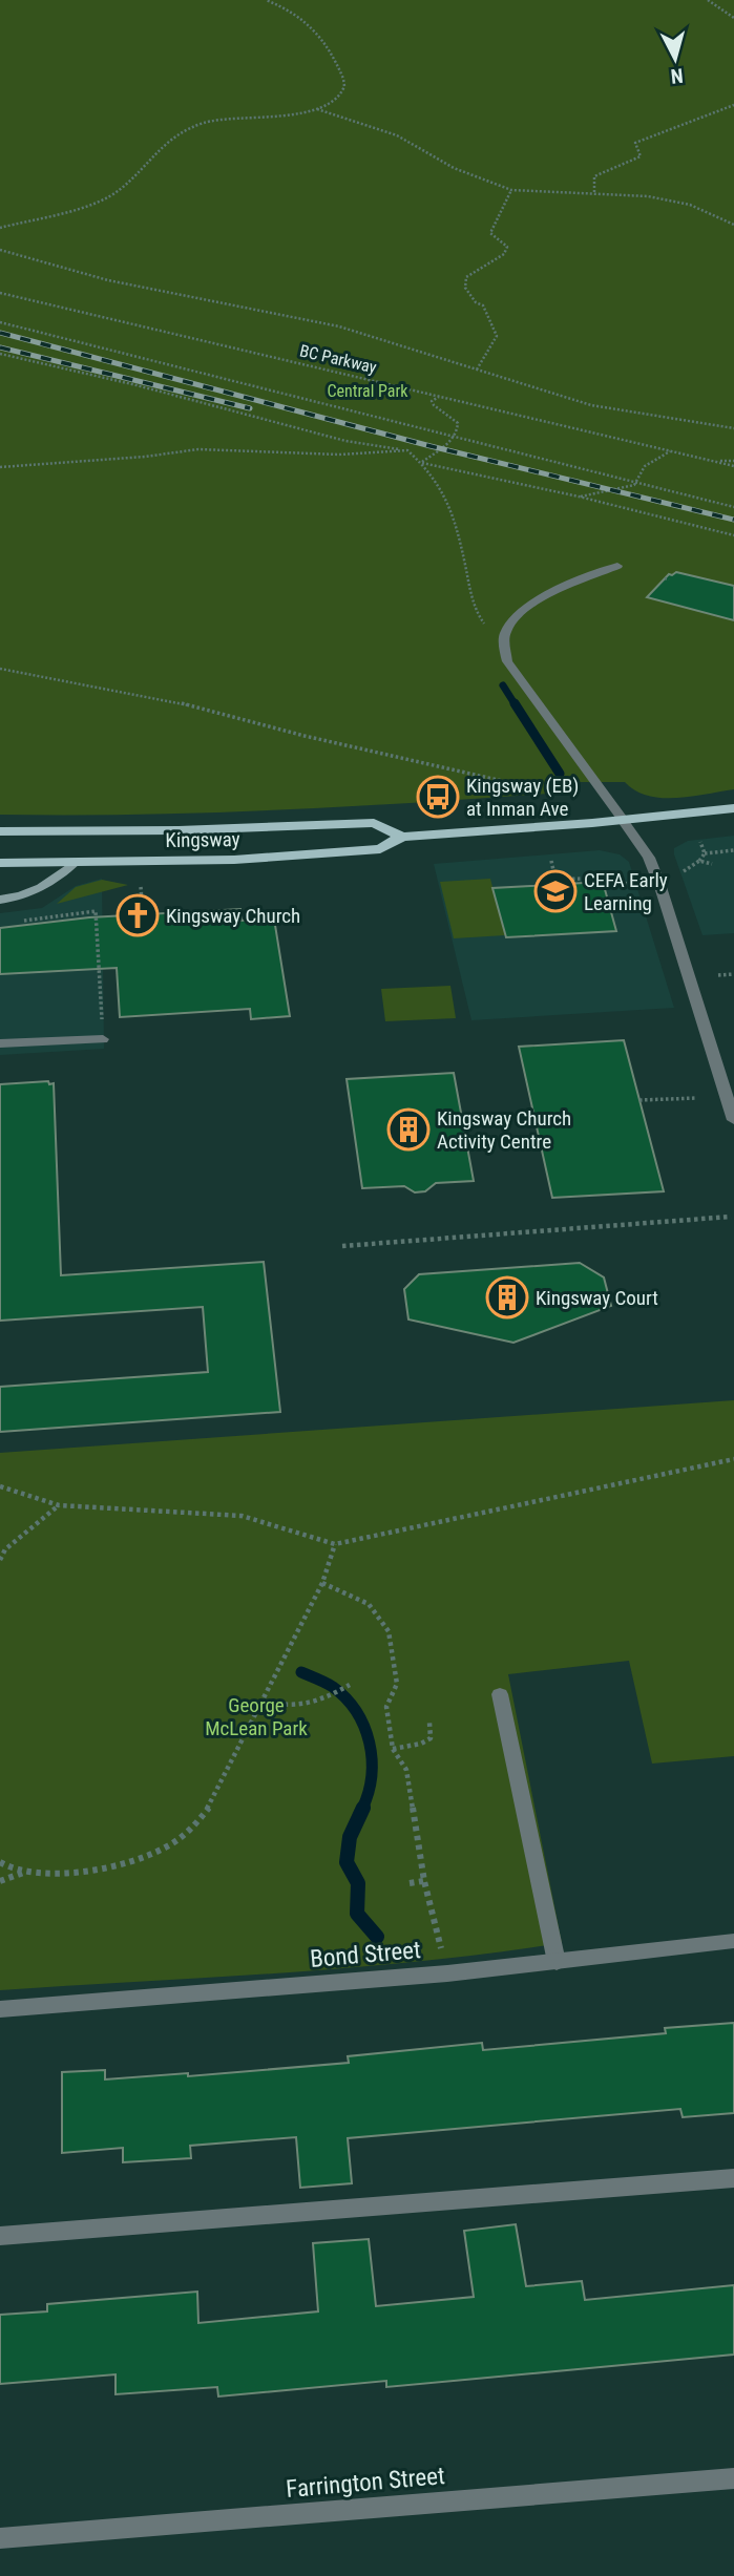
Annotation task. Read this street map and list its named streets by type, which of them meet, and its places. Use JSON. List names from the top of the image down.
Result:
{
  "streets": {
    "main road": ["Kingsway"],
    "street": ["Bond Street", "Farrington Street"],
    "path": ["BC Parkway"]
  },
  "parks": ["Central Park", "George McLean Park"],
  "places": {
    "bus stop": ["Kingsway (EB) at Inman Ave"],
    "school or university": ["CEFA Early Learning"],
    "church": ["Kingsway Church"],
    "building": ["Kingsway Church Activity Centre", "Kingsway Court"]
  },
  "north": "bottom"
}
